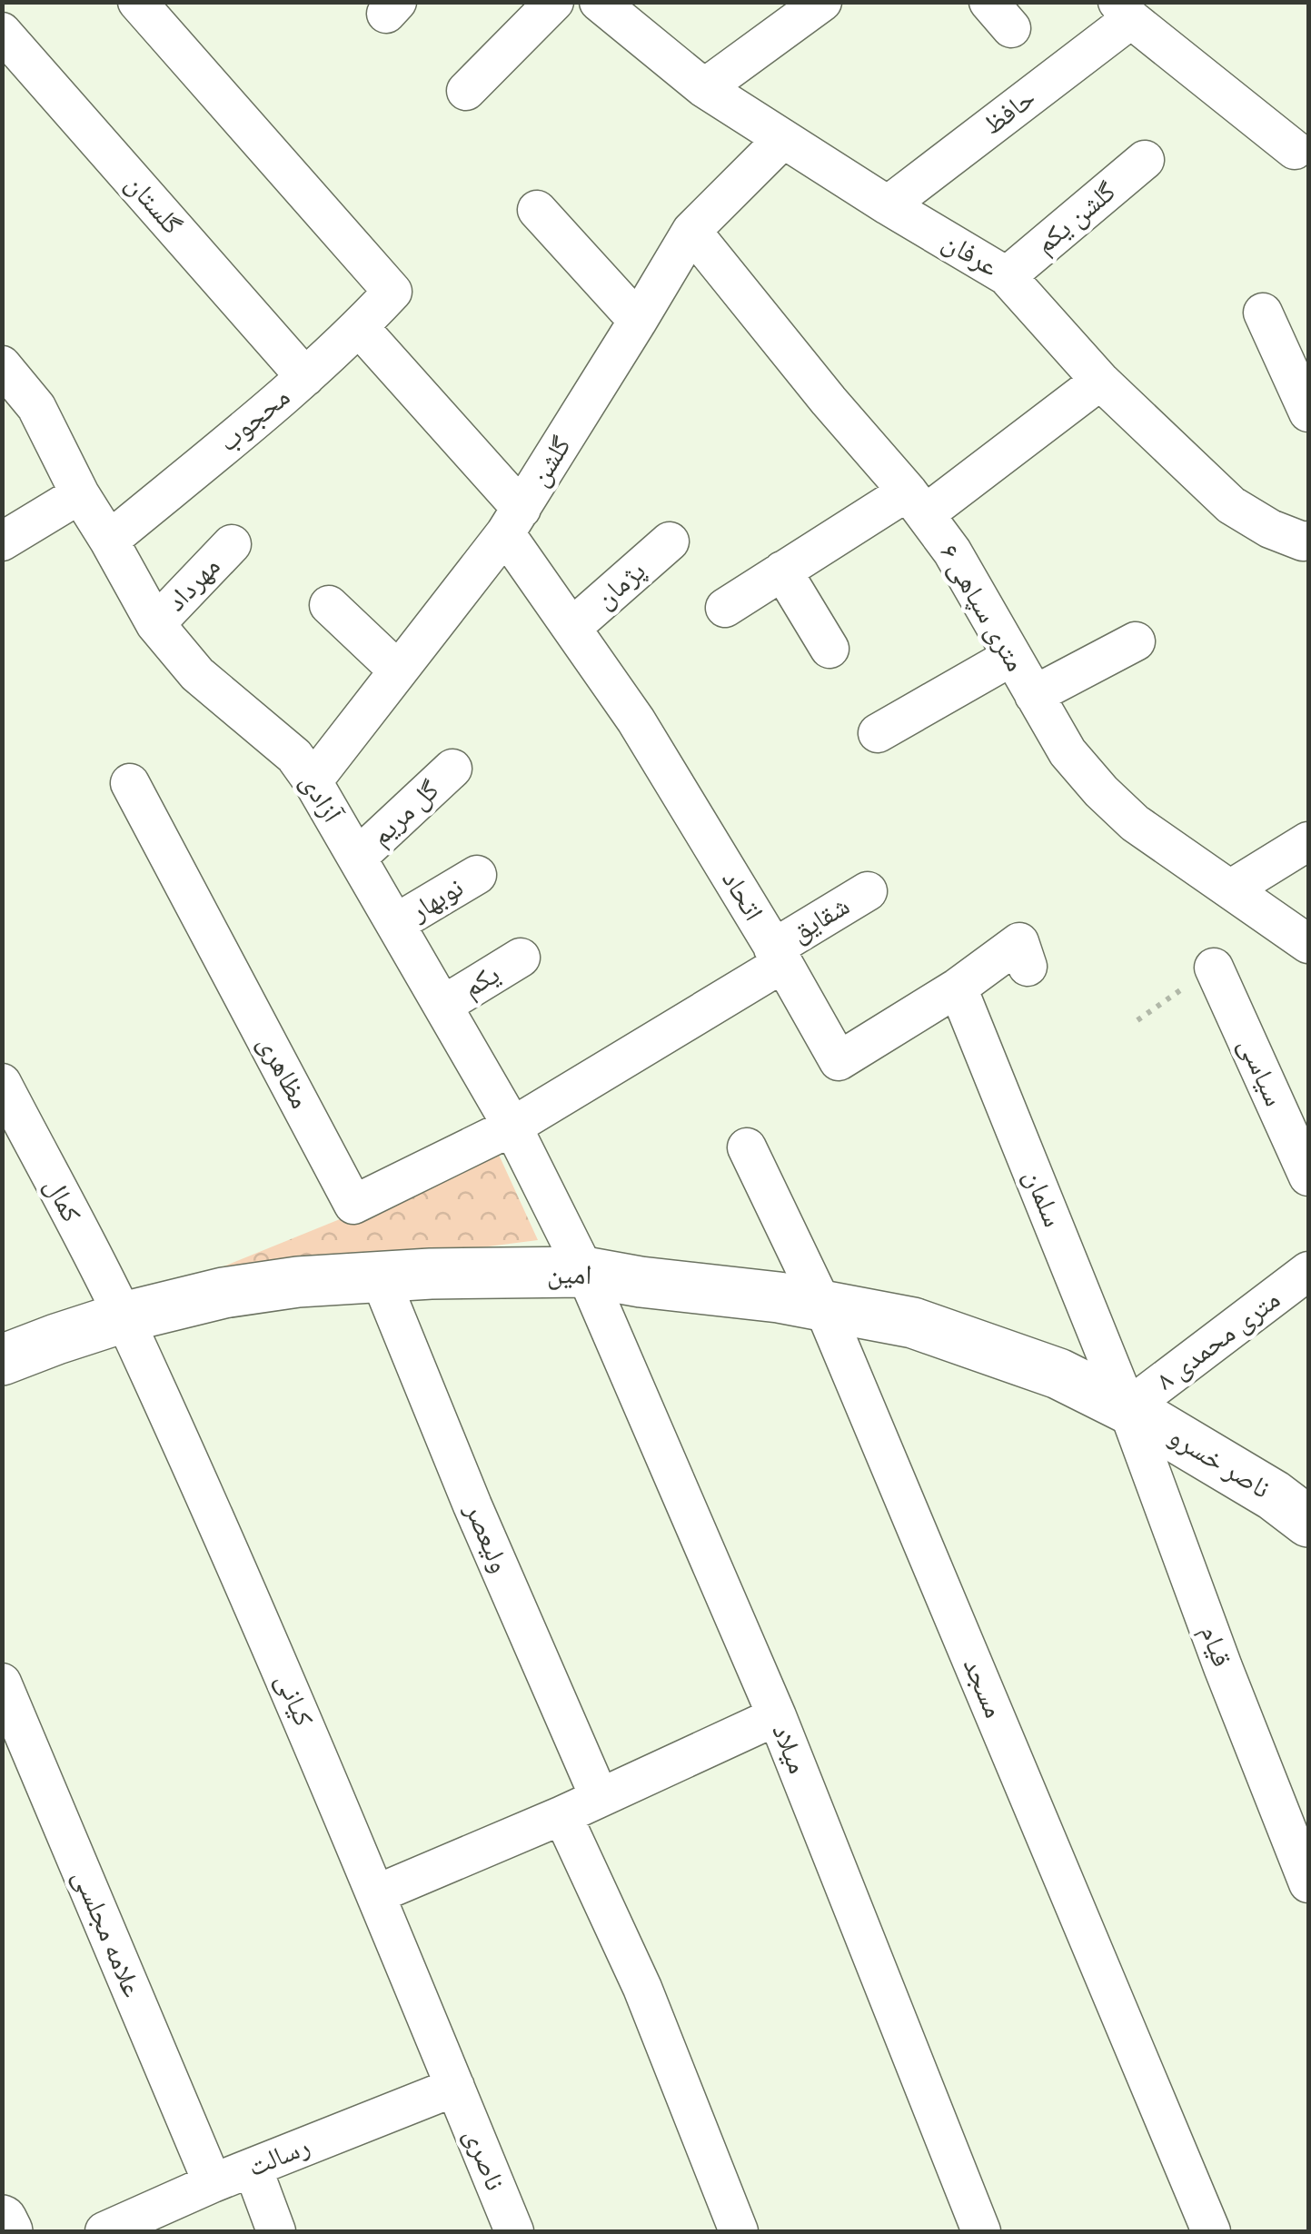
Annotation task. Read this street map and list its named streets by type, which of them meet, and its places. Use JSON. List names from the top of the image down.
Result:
{
  "streets": {
    "main road": ["امین", "ناصر خسرو"],
    "street": [
      "حافظ",
      "گلستان",
      "گلشن یکم",
      "عرفان",
      "محجوب",
      "گلشن",
      "مهرداد",
      "پژمان",
      "۶ متری سپاهی",
      "آزادی",
      "گل مریم",
      "اتحاد",
      "نوبهار",
      "شقایق",
      "یکم",
      "مظاهری",
      "سیاسی",
      "سلمان",
      "کمال",
      "۸ متری محمدی",
      "ولیعصر",
      "قیام",
      "مسجد",
      "کیانی",
      "میلاد",
      "علامه مجلسی",
      "رسالت",
      "ناصری"
    ]
  },
  "crossings": [
    ["حافظ", "عرفان"],
    ["گلستان", "محجوب"],
    ["گلشن یکم", "عرفان"],
    ["عرفان", "گلشن"],
    ["محجوب", "آزادی"],
    ["محجوب", "اتحاد"],
    ["گلشن", "۶ متری سپاهی"],
    ["گلشن", "آزادی"],
    ["گلشن", "اتحاد"],
    ["مهرداد", "آزادی"],
    ["پژمان", "اتحاد"],
    ["آزادی", "گل مریم"],
    ["آزادی", "نوبهار"],
    ["آزادی", "شقایق"],
    ["آزادی", "یکم"],
    ["آزادی", "مظاهری"],
    ["آزادی", "امین"],
    ["آزادی", "میلاد"],
    ["اتحاد", "شقایق"],
    ["اتحاد", "سلمان"],
    ["شقایق", "مظاهری"],
    ["سلمان", "امین"],
    ["سلمان", "۸ متری محمدی"],
    ["سلمان", "ناصر خسرو"],
    ["سلمان", "قیام"],
    ["کمال", "امین"],
    ["کمال", "کیانی"],
    ["امین", "۸ متری محمدی"],
    ["امین", "ناصر خسرو"],
    ["امین", "ولیعصر"],
    ["امین", "قیام"],
    ["امین", "مسجد"],
    ["امین", "کیانی"],
    ["امین", "میلاد"],
    ["۸ متری محمدی", "ناصر خسرو"],
    ["۸ متری محمدی", "قیام"],
    ["ناصر خسرو", "قیام"],
    ["کیانی", "رسالت"],
    ["کیانی", "ناصری"],
    ["علامه مجلسی", "رسالت"],
    ["رسالت", "ناصری"]
  ]
}
